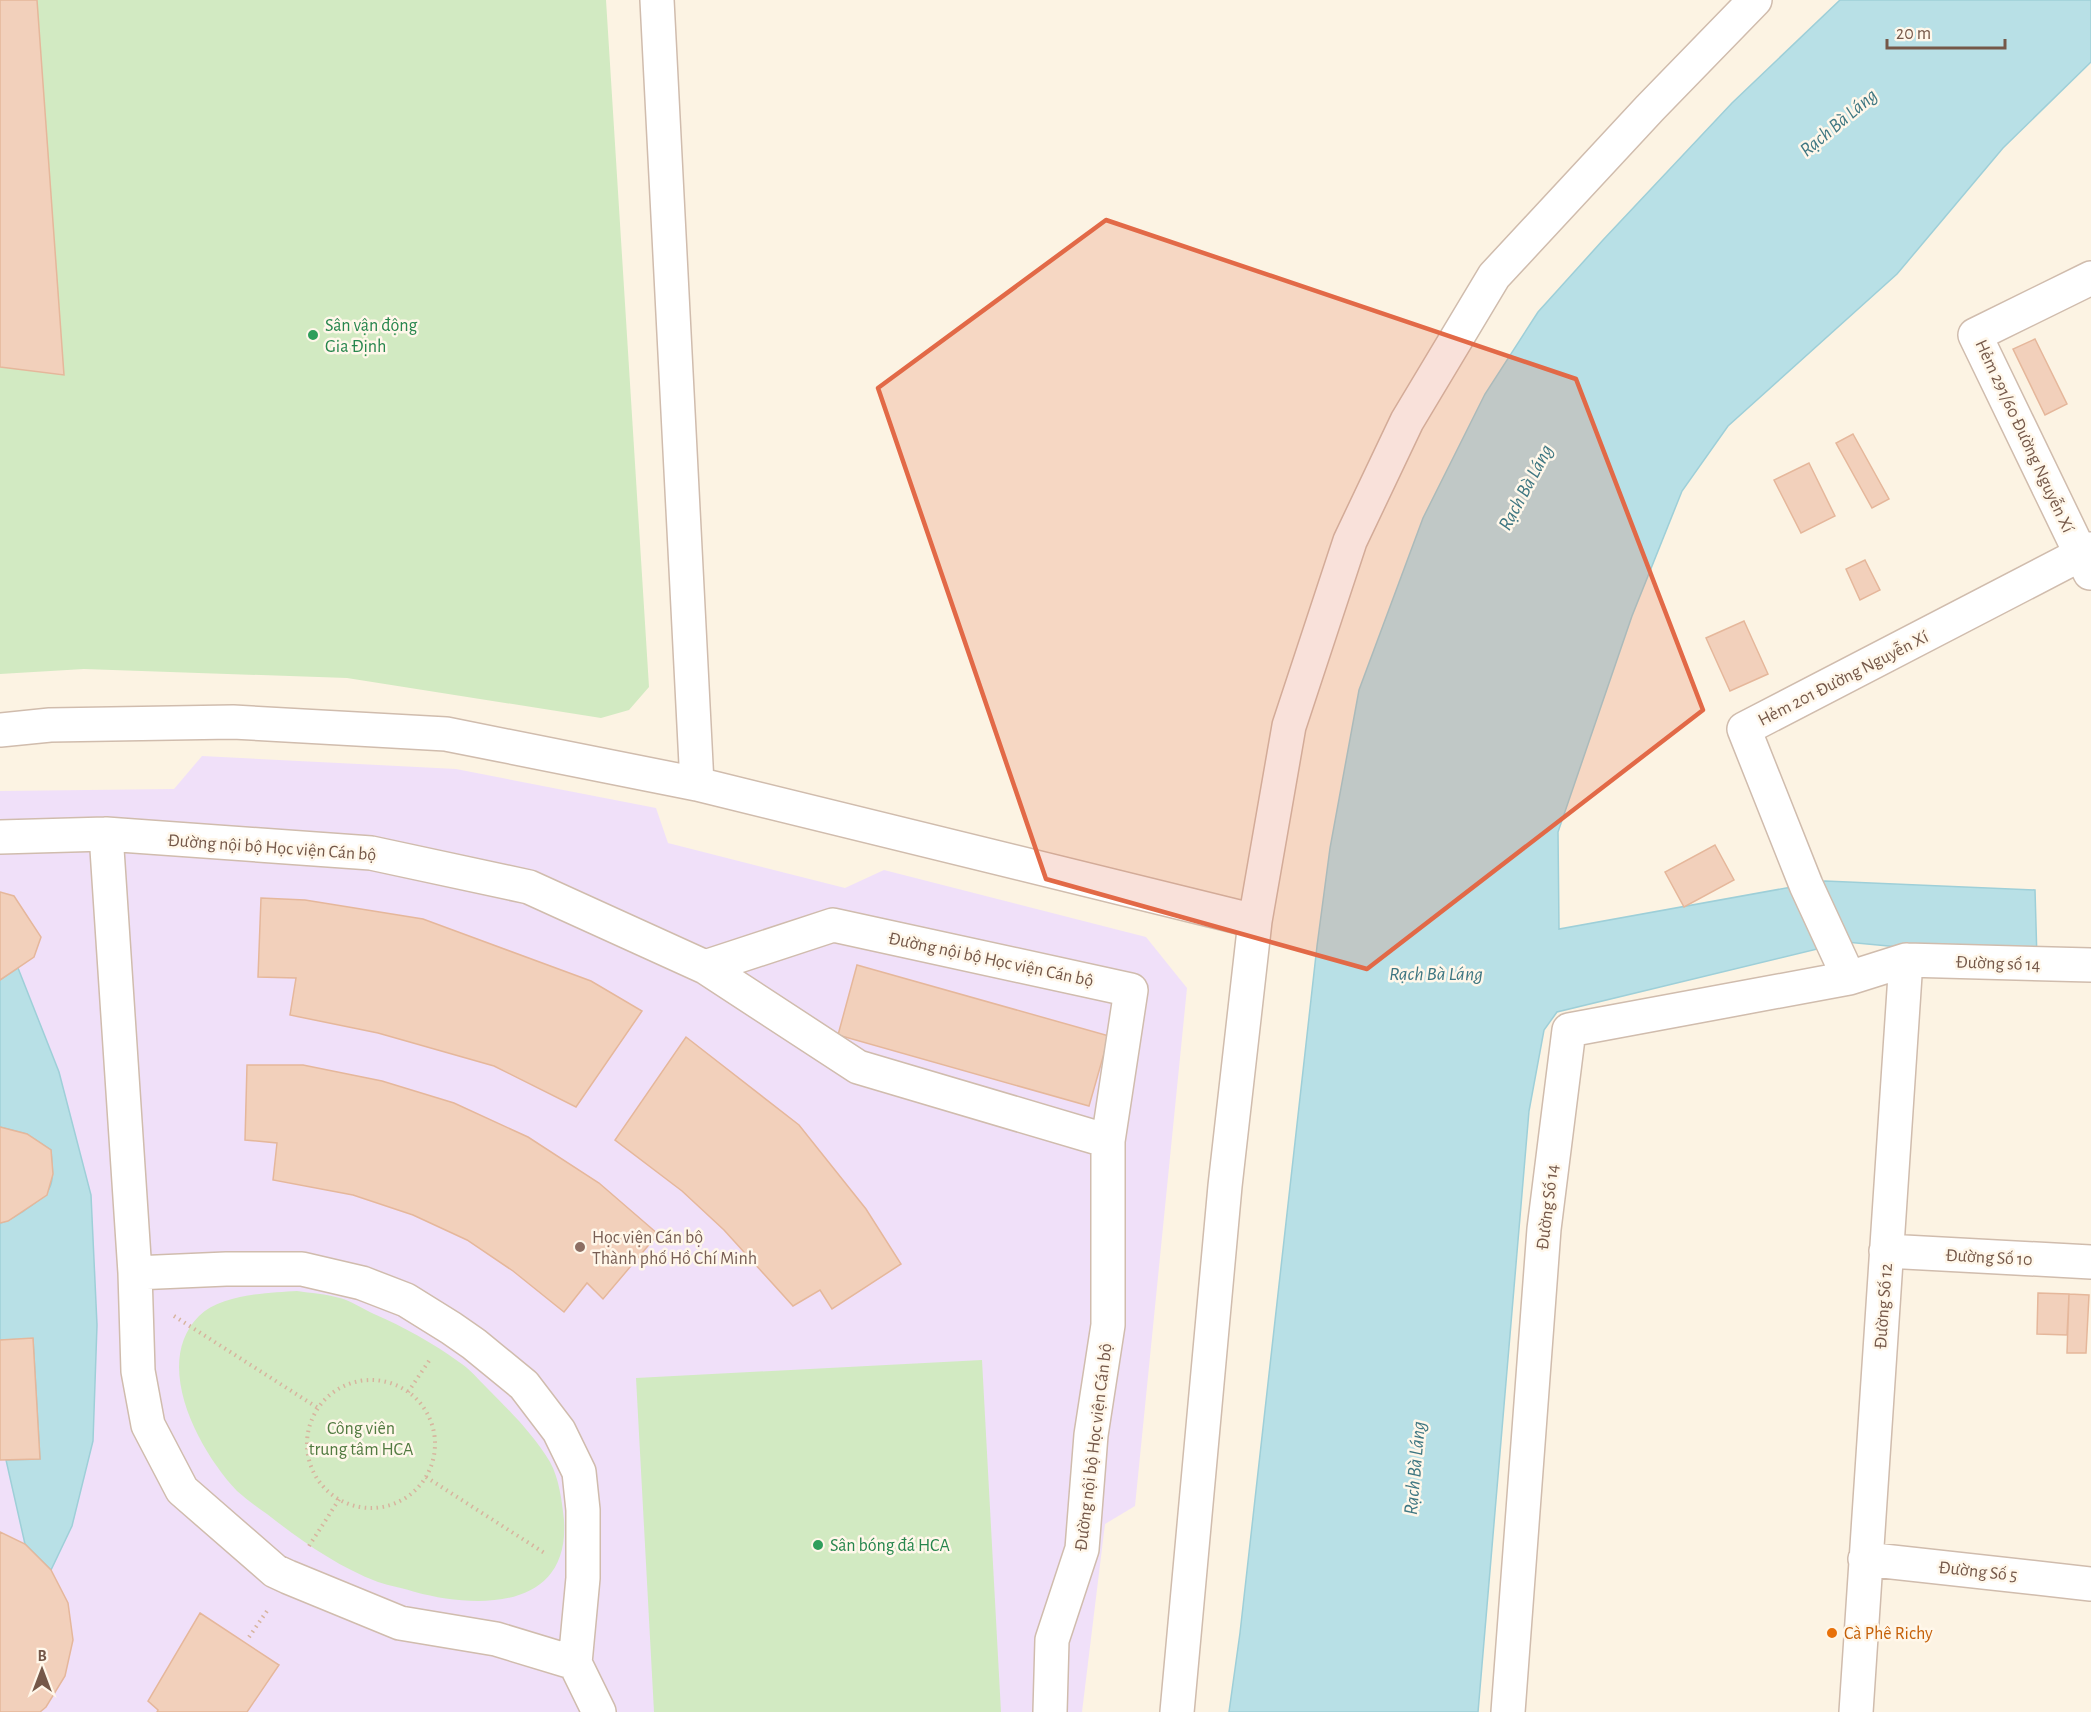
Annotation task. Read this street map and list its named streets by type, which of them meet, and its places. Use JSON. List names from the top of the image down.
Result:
{
  "streets": {
    "street": [
      "Hẻm 291/60 Đường Nguyễn Xí",
      "Hẻm 201 Đường Nguyễn Xí",
      "Đường nội bộ Học viện Cán bộ",
      "Đường số 14",
      "Đường Số 14",
      "Đường Số 10",
      "Đường Số 12",
      "Đường Số 5"
    ]
  },
  "crossings": [
    ["Hẻm 291/60 Đường Nguyễn Xí", "Hẻm 201 Đường Nguyễn Xí"],
    ["Hẻm 201 Đường Nguyễn Xí", "Đường Số 14"],
    ["Đường số 14", "Đường Số 12"],
    ["Đường Số 10", "Đường Số 12"],
    ["Đường Số 12", "Đường Số 5"]
  ],
  "water": ["Rạch Bà Láng"],
  "parks": ["Công viên trung tâm HCA"],
  "places": [
    "Sân vận động Gia Định",
    "Học viện Cán bộ Thành phố Hồ Chí Minh",
    "Sân bóng đá HCA",
    "Cà Phê Richy"
  ],
  "scale_bar": "20 m",
  "north": "top"
}
